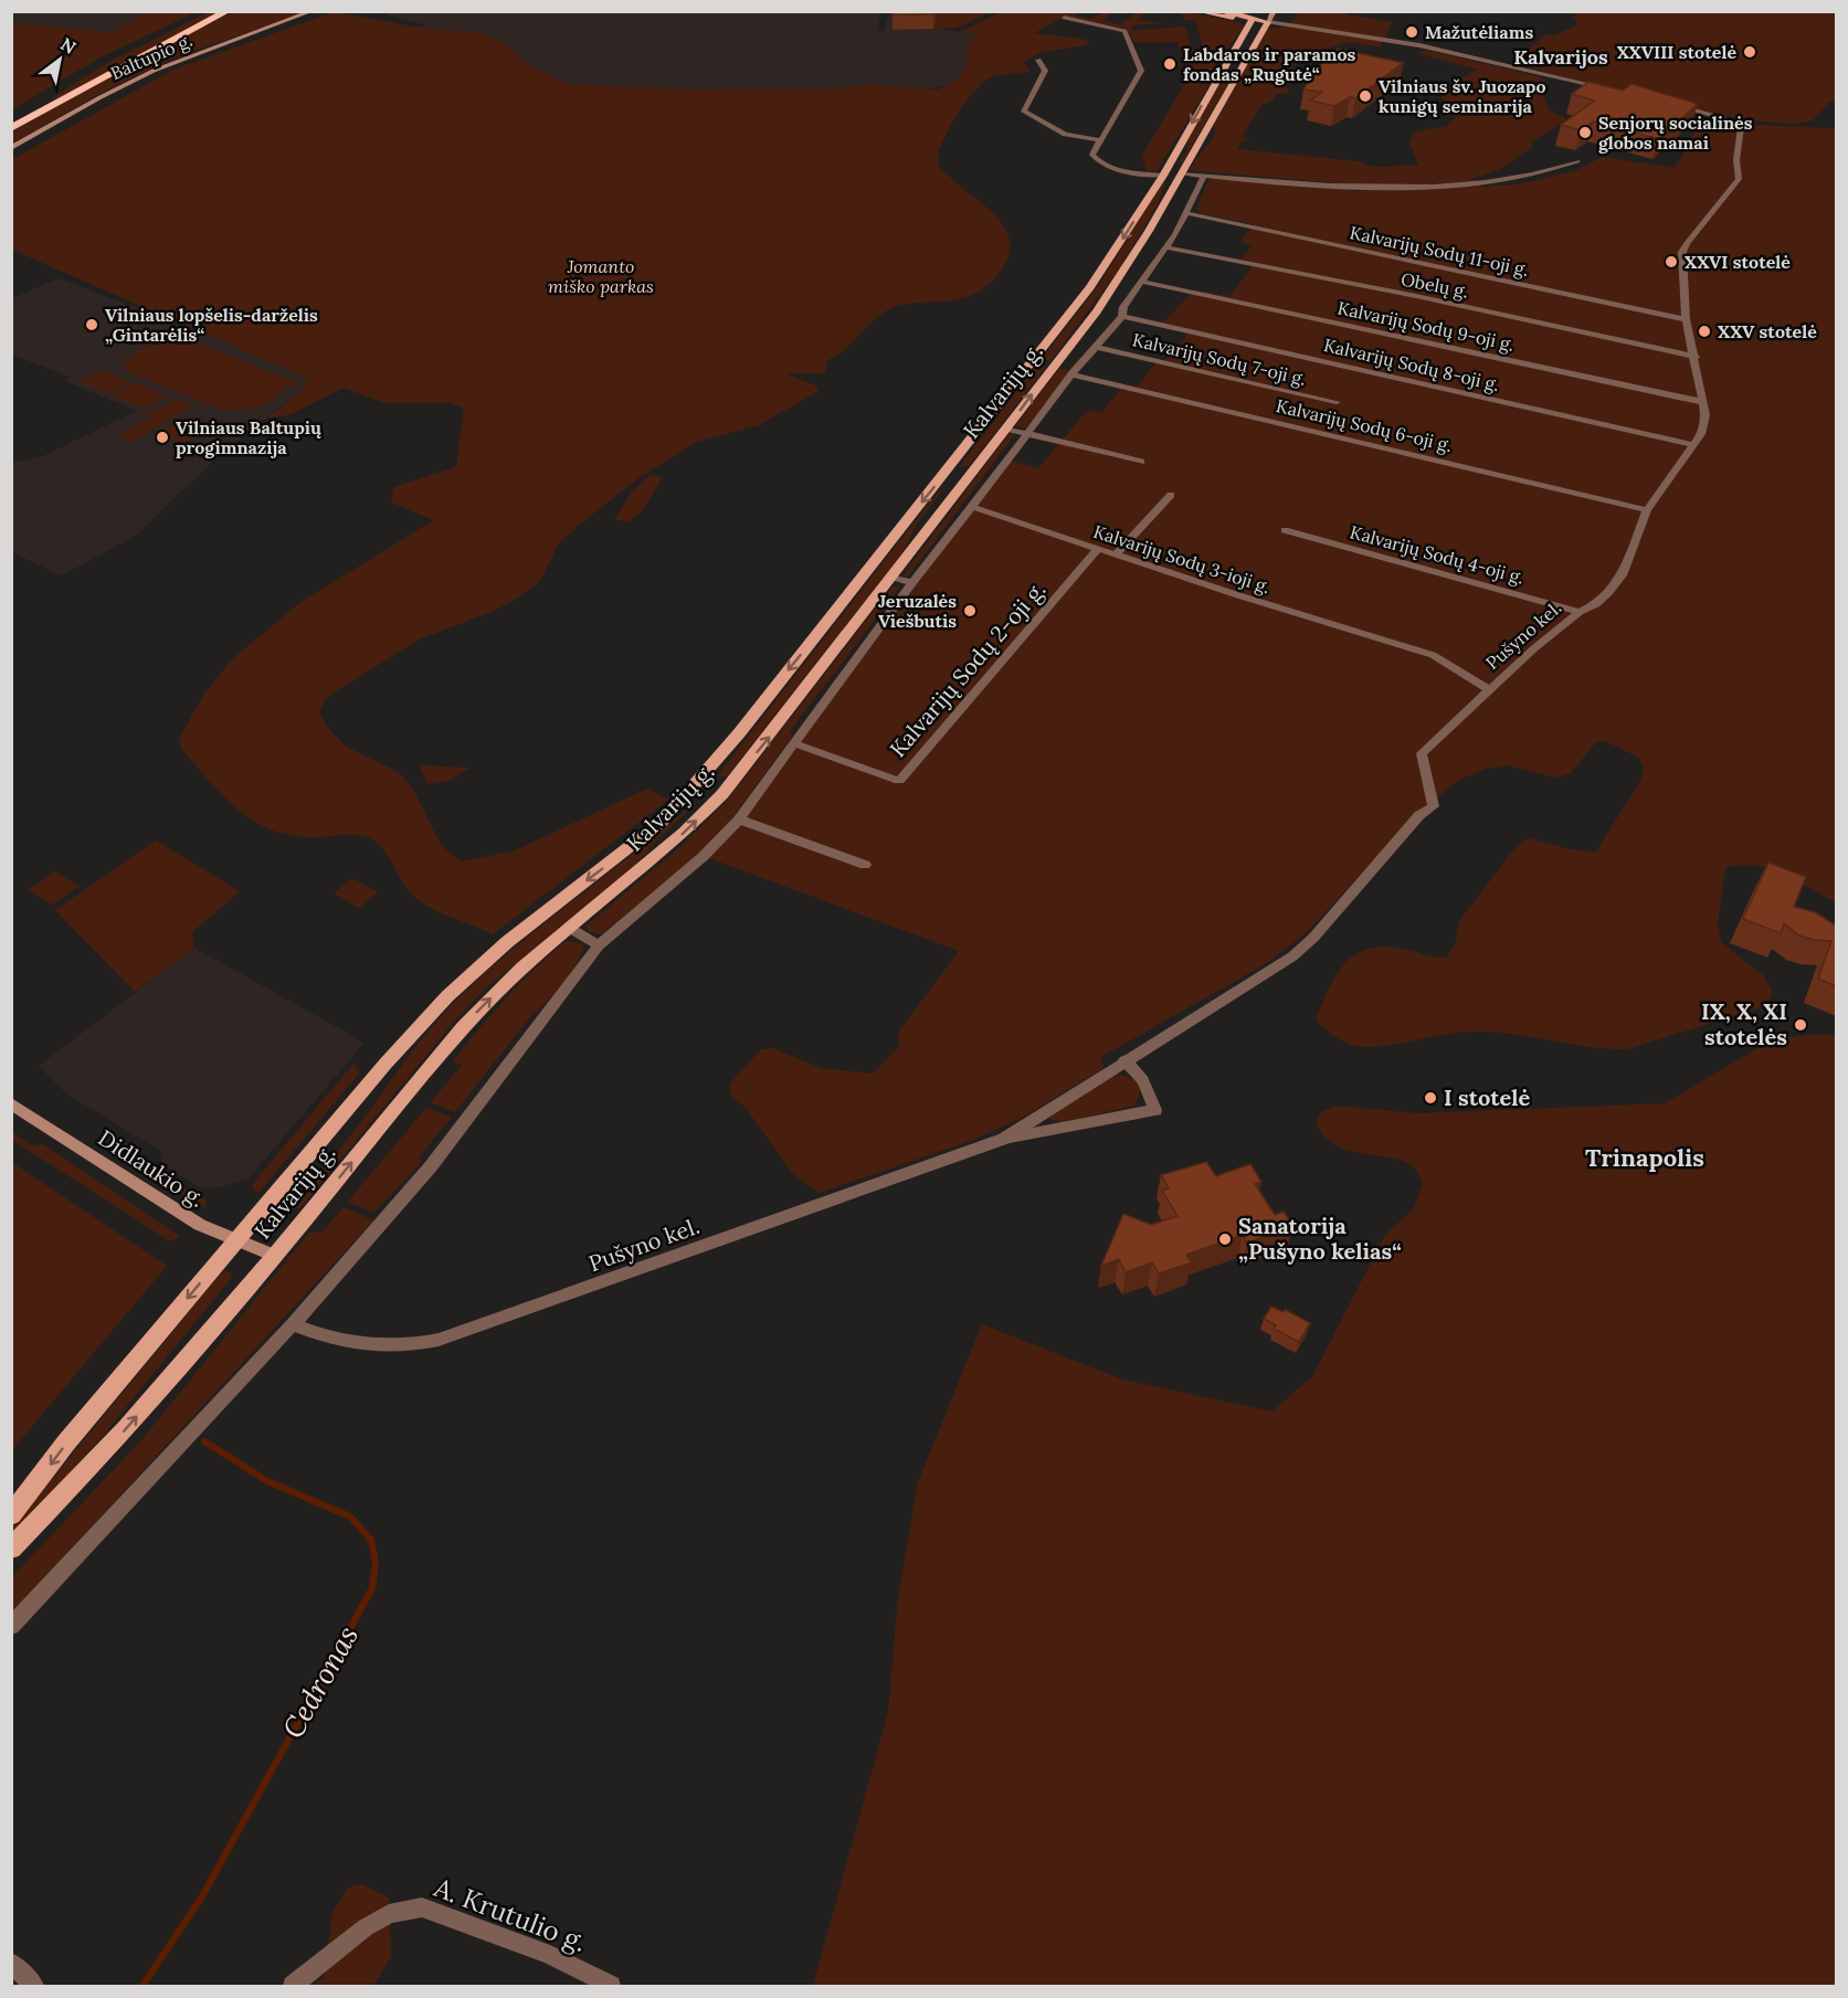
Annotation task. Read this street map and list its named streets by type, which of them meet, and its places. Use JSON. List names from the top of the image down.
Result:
{
  "streets": {
    "main road": ["Kalvarijų g."],
    "street": [
      "Baltupio g.",
      "Kalvarijų Sodų 11-oji g.",
      "Obelų g.",
      "Kalvarijų Sodų 9-oji g.",
      "Kalvarijų Sodų 7-oji g.",
      "Kalvarijų Sodų 8-oji g.",
      "Kalvarijų Sodų 6-oji g.",
      "Kalvarijų Sodų 4-oji g.",
      "Kalvarijų Sodų 3-ioji g.",
      "Pušyno kel.",
      "Kalvarijų Sodų 2-oji g.",
      "Didlaukio g.",
      "A. Krutulio g."
    ]
  },
  "crossings": [
    ["Kalvarijų Sodų 11-oji g.", "Pušyno kel."],
    ["Obelų g.", "Pušyno kel."],
    ["Kalvarijų Sodų 9-oji g.", "Pušyno kel."],
    ["Kalvarijų Sodų 8-oji g.", "Pušyno kel."],
    ["Kalvarijų g.", "Didlaukio g."],
    ["Kalvarijų Sodų 6-oji g.", "Pušyno kel."],
    ["Kalvarijų Sodų 4-oji g.", "Pušyno kel."],
    ["Kalvarijų Sodų 3-ioji g.", "Pušyno kel."],
    ["Kalvarijų Sodų 3-ioji g.", "Kalvarijų Sodų 2-oji g."]
  ],
  "districts": ["Kalvarijos", "Trinapolis"],
  "water": ["Cedronas"],
  "parks": ["Jomanto miško parkas"],
  "places": [
    "Mažutėliams",
    "XXVIII stotelė",
    "Labdaros ir paramos fondas „Rugutė“",
    "Vilniaus šv. Juozapo kunigų seminarija",
    "Senjorų socialinės globos namai",
    "XXVI stotelė",
    "Vilniaus lopšelis-darželis „Gintarėlis“",
    "XXV stotelė",
    "Vilniaus Baltupių progimnazija",
    "Jeruzalės Viešbutis",
    "IX, X, XI stotelės",
    "I stotelė",
    "Sanatorija „Pušyno kelias“"
  ],
  "north": "top right"
}
